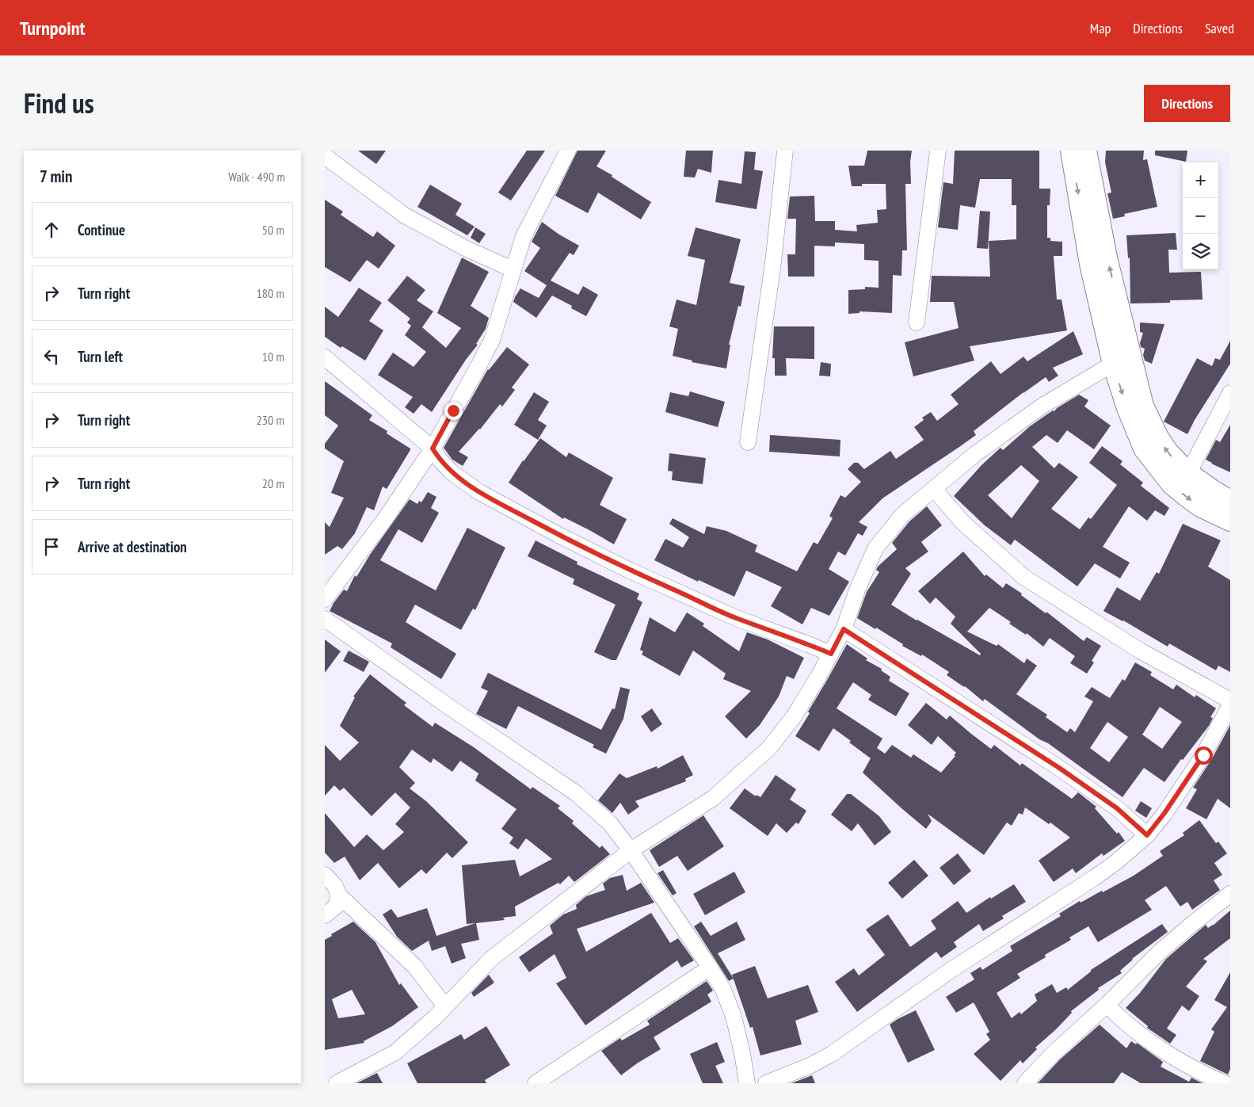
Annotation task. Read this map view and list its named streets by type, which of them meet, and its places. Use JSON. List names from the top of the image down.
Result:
{
  "page": {
    "header": "Turnpoint",
    "nav": ["Map", "Directions", "Saved"],
    "title": "Find us",
    "buttons": "Directions",
    "heading": ["7 min", "Walk · 490 m"],
    "map_buttons": ["+", "−"],
    "list": [
      ["Continue", "50 m"],
      ["Turn right", "180 m"],
      ["Turn left", "10 m"],
      ["Turn right", "230 m"],
      ["Turn right", "20 m"],
      "Arrive at destination"
    ]
  }
}
